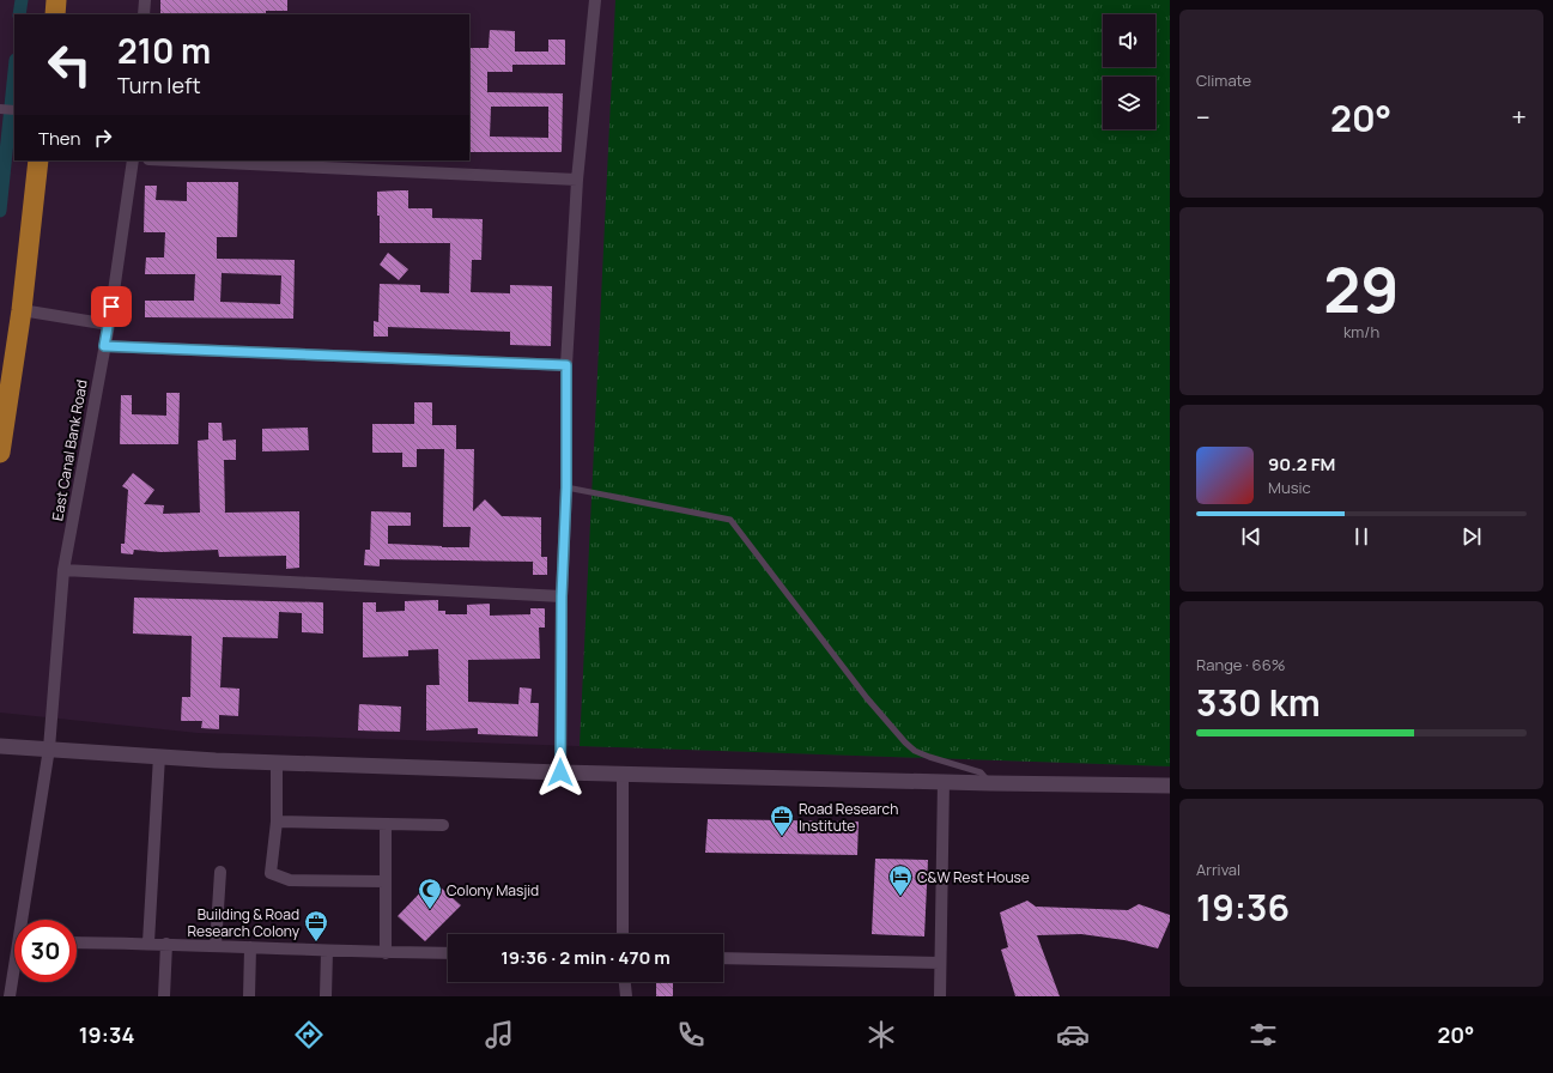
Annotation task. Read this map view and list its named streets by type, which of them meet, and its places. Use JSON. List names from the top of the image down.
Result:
{
  "streets": {
    "street": ["East Canal Bank Road"]
  },
  "places": {
    "office": ["Road Research Institute", "Building & Road Research Colony"],
    "hotel": ["C&W Rest House"],
    "mosque": ["Colony Masjid"]
  },
  "page": {
    "tile": [
      "Climate",
      ["29", "km/h"],
      ["Range · 66%", "330 km"],
      ["Arrival", "19:36"]
    ],
    "turn": ["210 m", "Turn left"],
    "heat": ["−", "20°", "+"],
    "then": "Then",
    "song": ["90.2 FM", "Music"],
    "limit": "30",
    "trip": "19:36 · 2 min · 470 m",
    "tabs": ["19:34", "20°"]
  }
}
